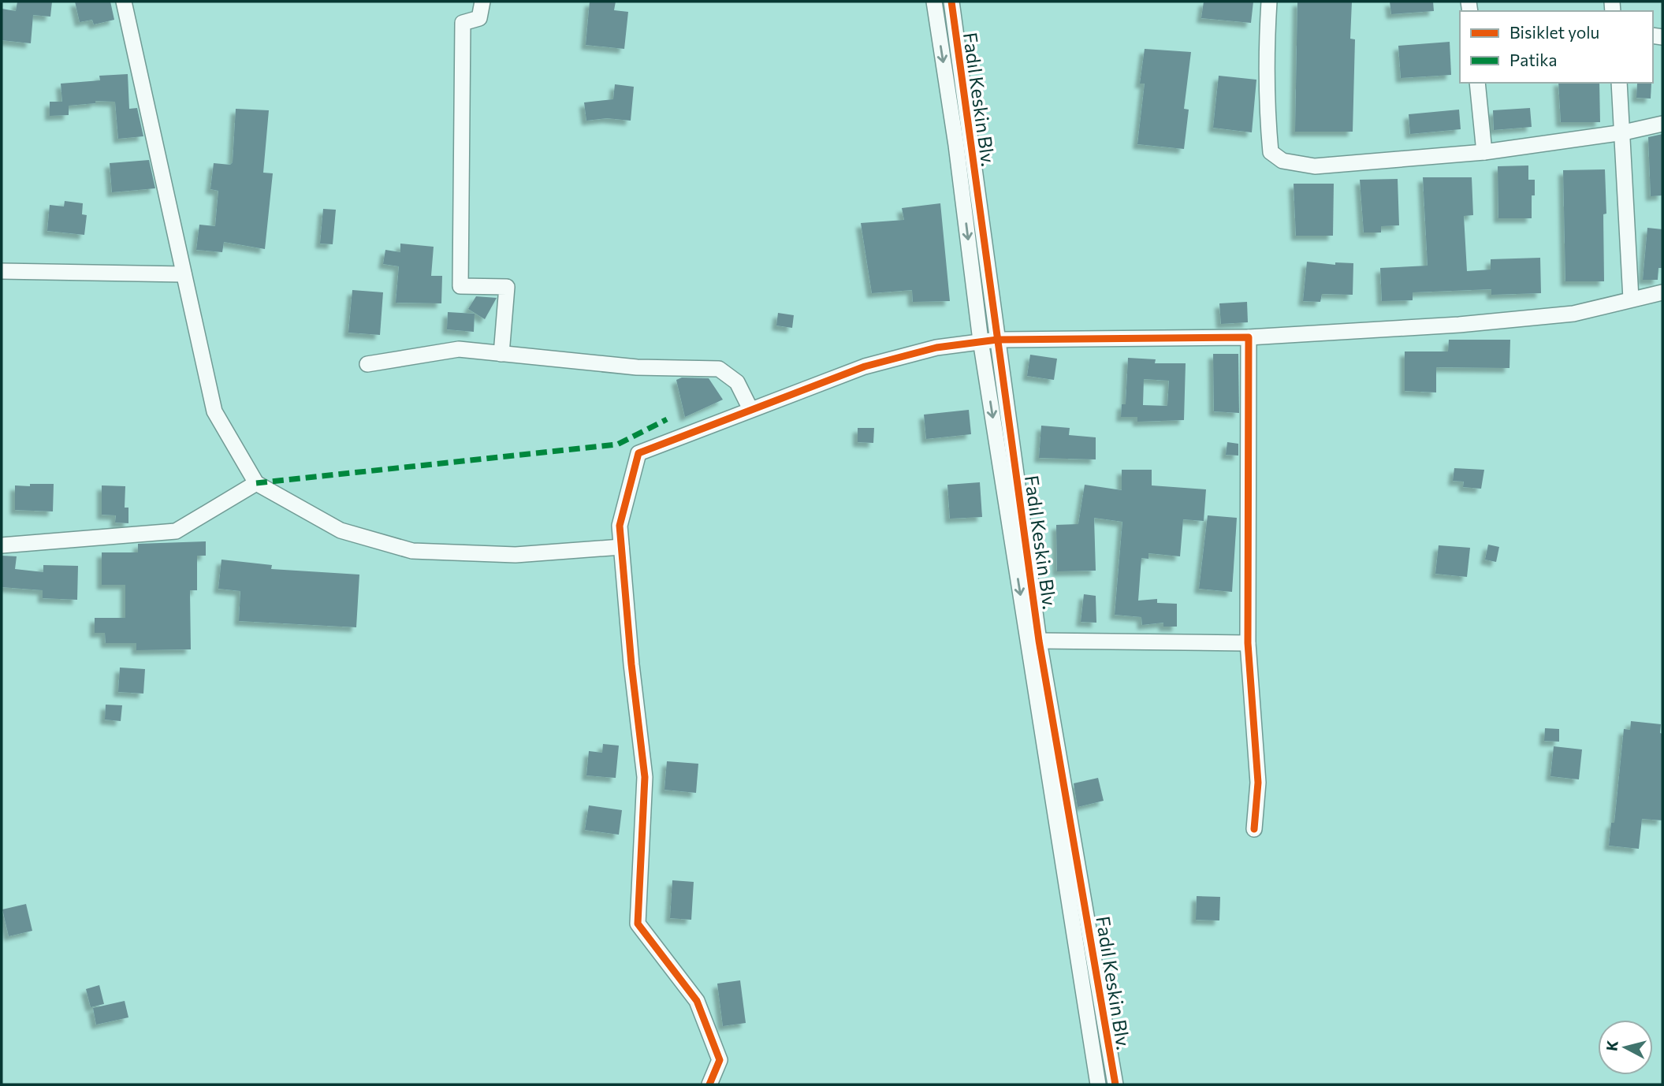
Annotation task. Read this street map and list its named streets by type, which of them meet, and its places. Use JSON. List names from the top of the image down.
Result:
{
  "streets": {
    "street": ["Fadıl Keskin Blv."]
  },
  "legend": ["Bisiklet yolu", "Patika"],
  "north": "left"
}
